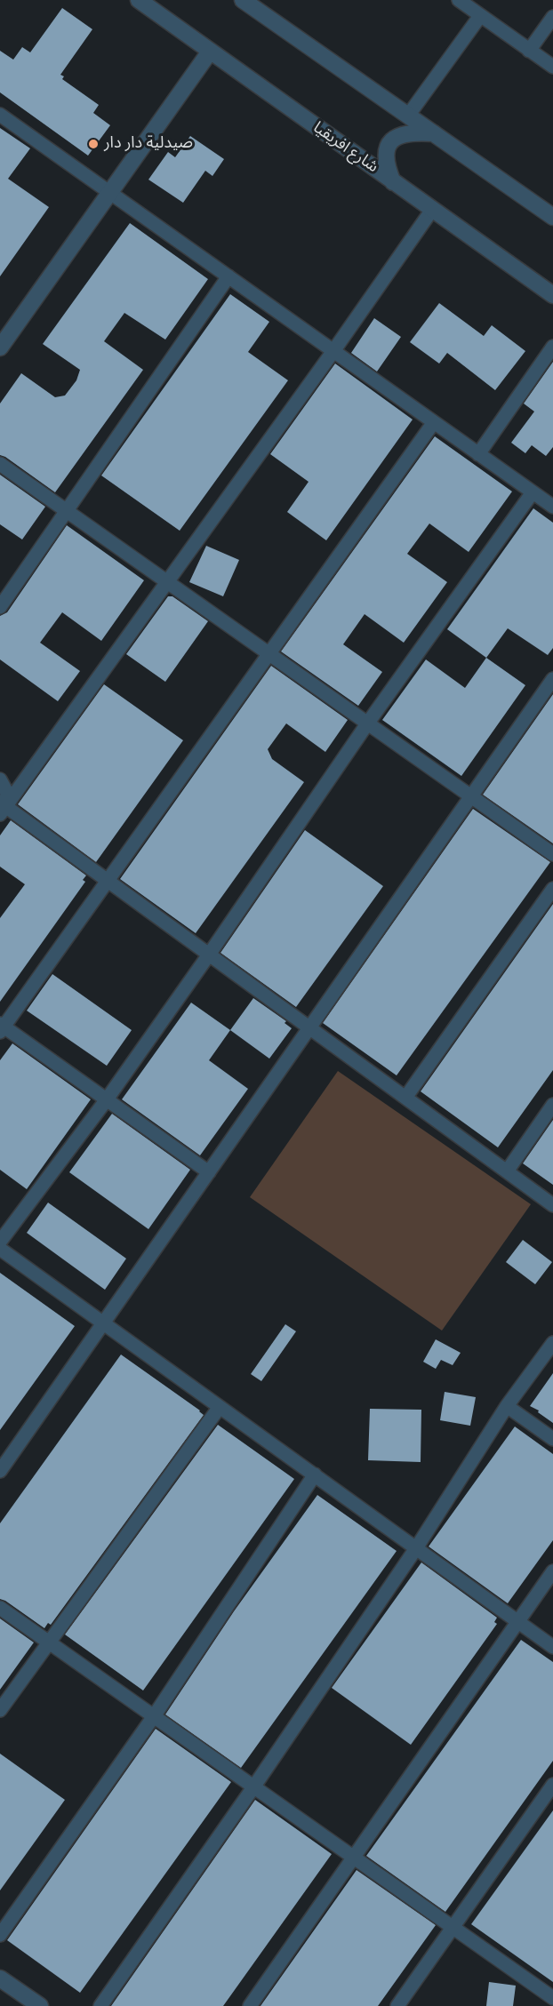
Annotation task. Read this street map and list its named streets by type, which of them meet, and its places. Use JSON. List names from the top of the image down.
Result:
{
  "streets": {
    "street": ["شارع افريقيا"]
  },
  "places": ["صيدلية دار دار"]
}
